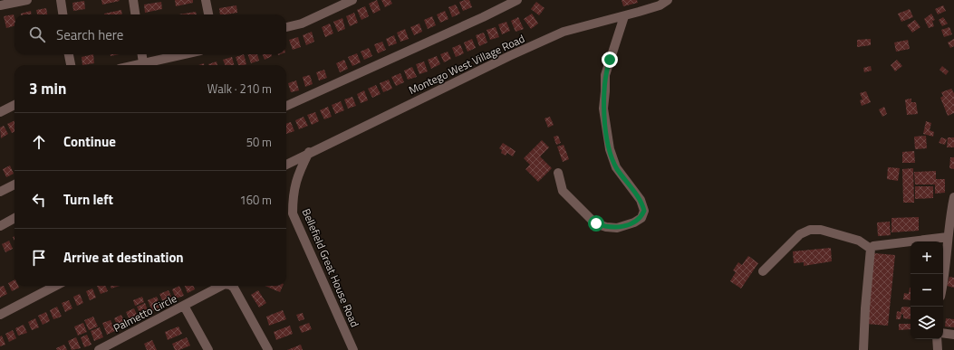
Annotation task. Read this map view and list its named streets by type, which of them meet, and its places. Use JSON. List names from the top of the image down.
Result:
{
  "streets": {
    "street": ["Montego West Village Road", "Bellefield Great House Road", "Palmetto Circle"]
  },
  "crossings": [
    ["Montego West Village Road", "Bellefield Great House Road"]
  ],
  "page": {
    "search": "Search here",
    "heading": ["3 min", "Walk · 210 m"],
    "list": [
      ["Continue", "50 m"],
      ["Turn left", "160 m"],
      "Arrive at destination"
    ],
    "map_buttons": ["+", "−"]
  }
}
